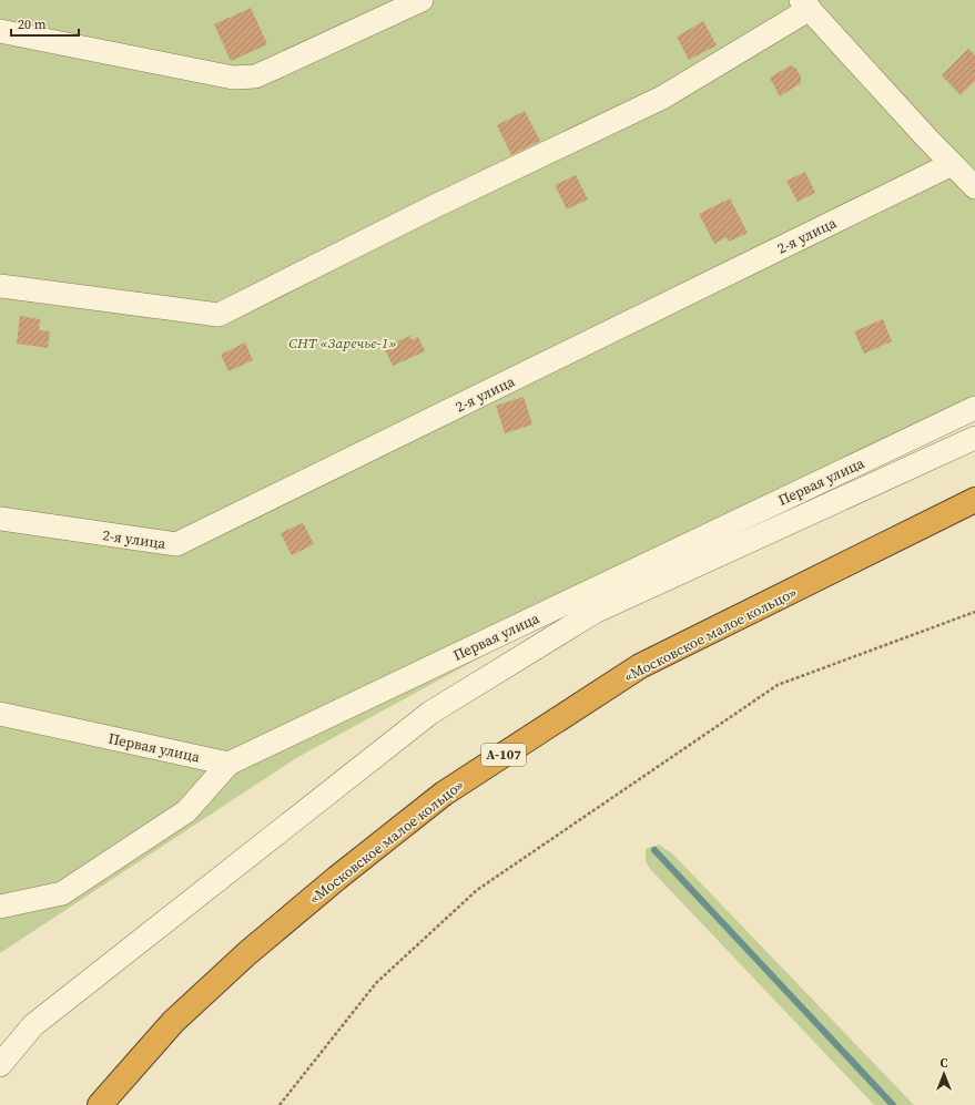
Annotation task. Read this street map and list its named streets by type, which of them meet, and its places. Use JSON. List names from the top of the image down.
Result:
{
  "streets": {
    "highway": ["«Московское малое кольцо»", "А-107"],
    "lane": ["2-я улица", "Первая улица"]
  },
  "parks": ["СНТ «Заречье-1»"],
  "scale_bar": "20 m",
  "north": "top"
}
